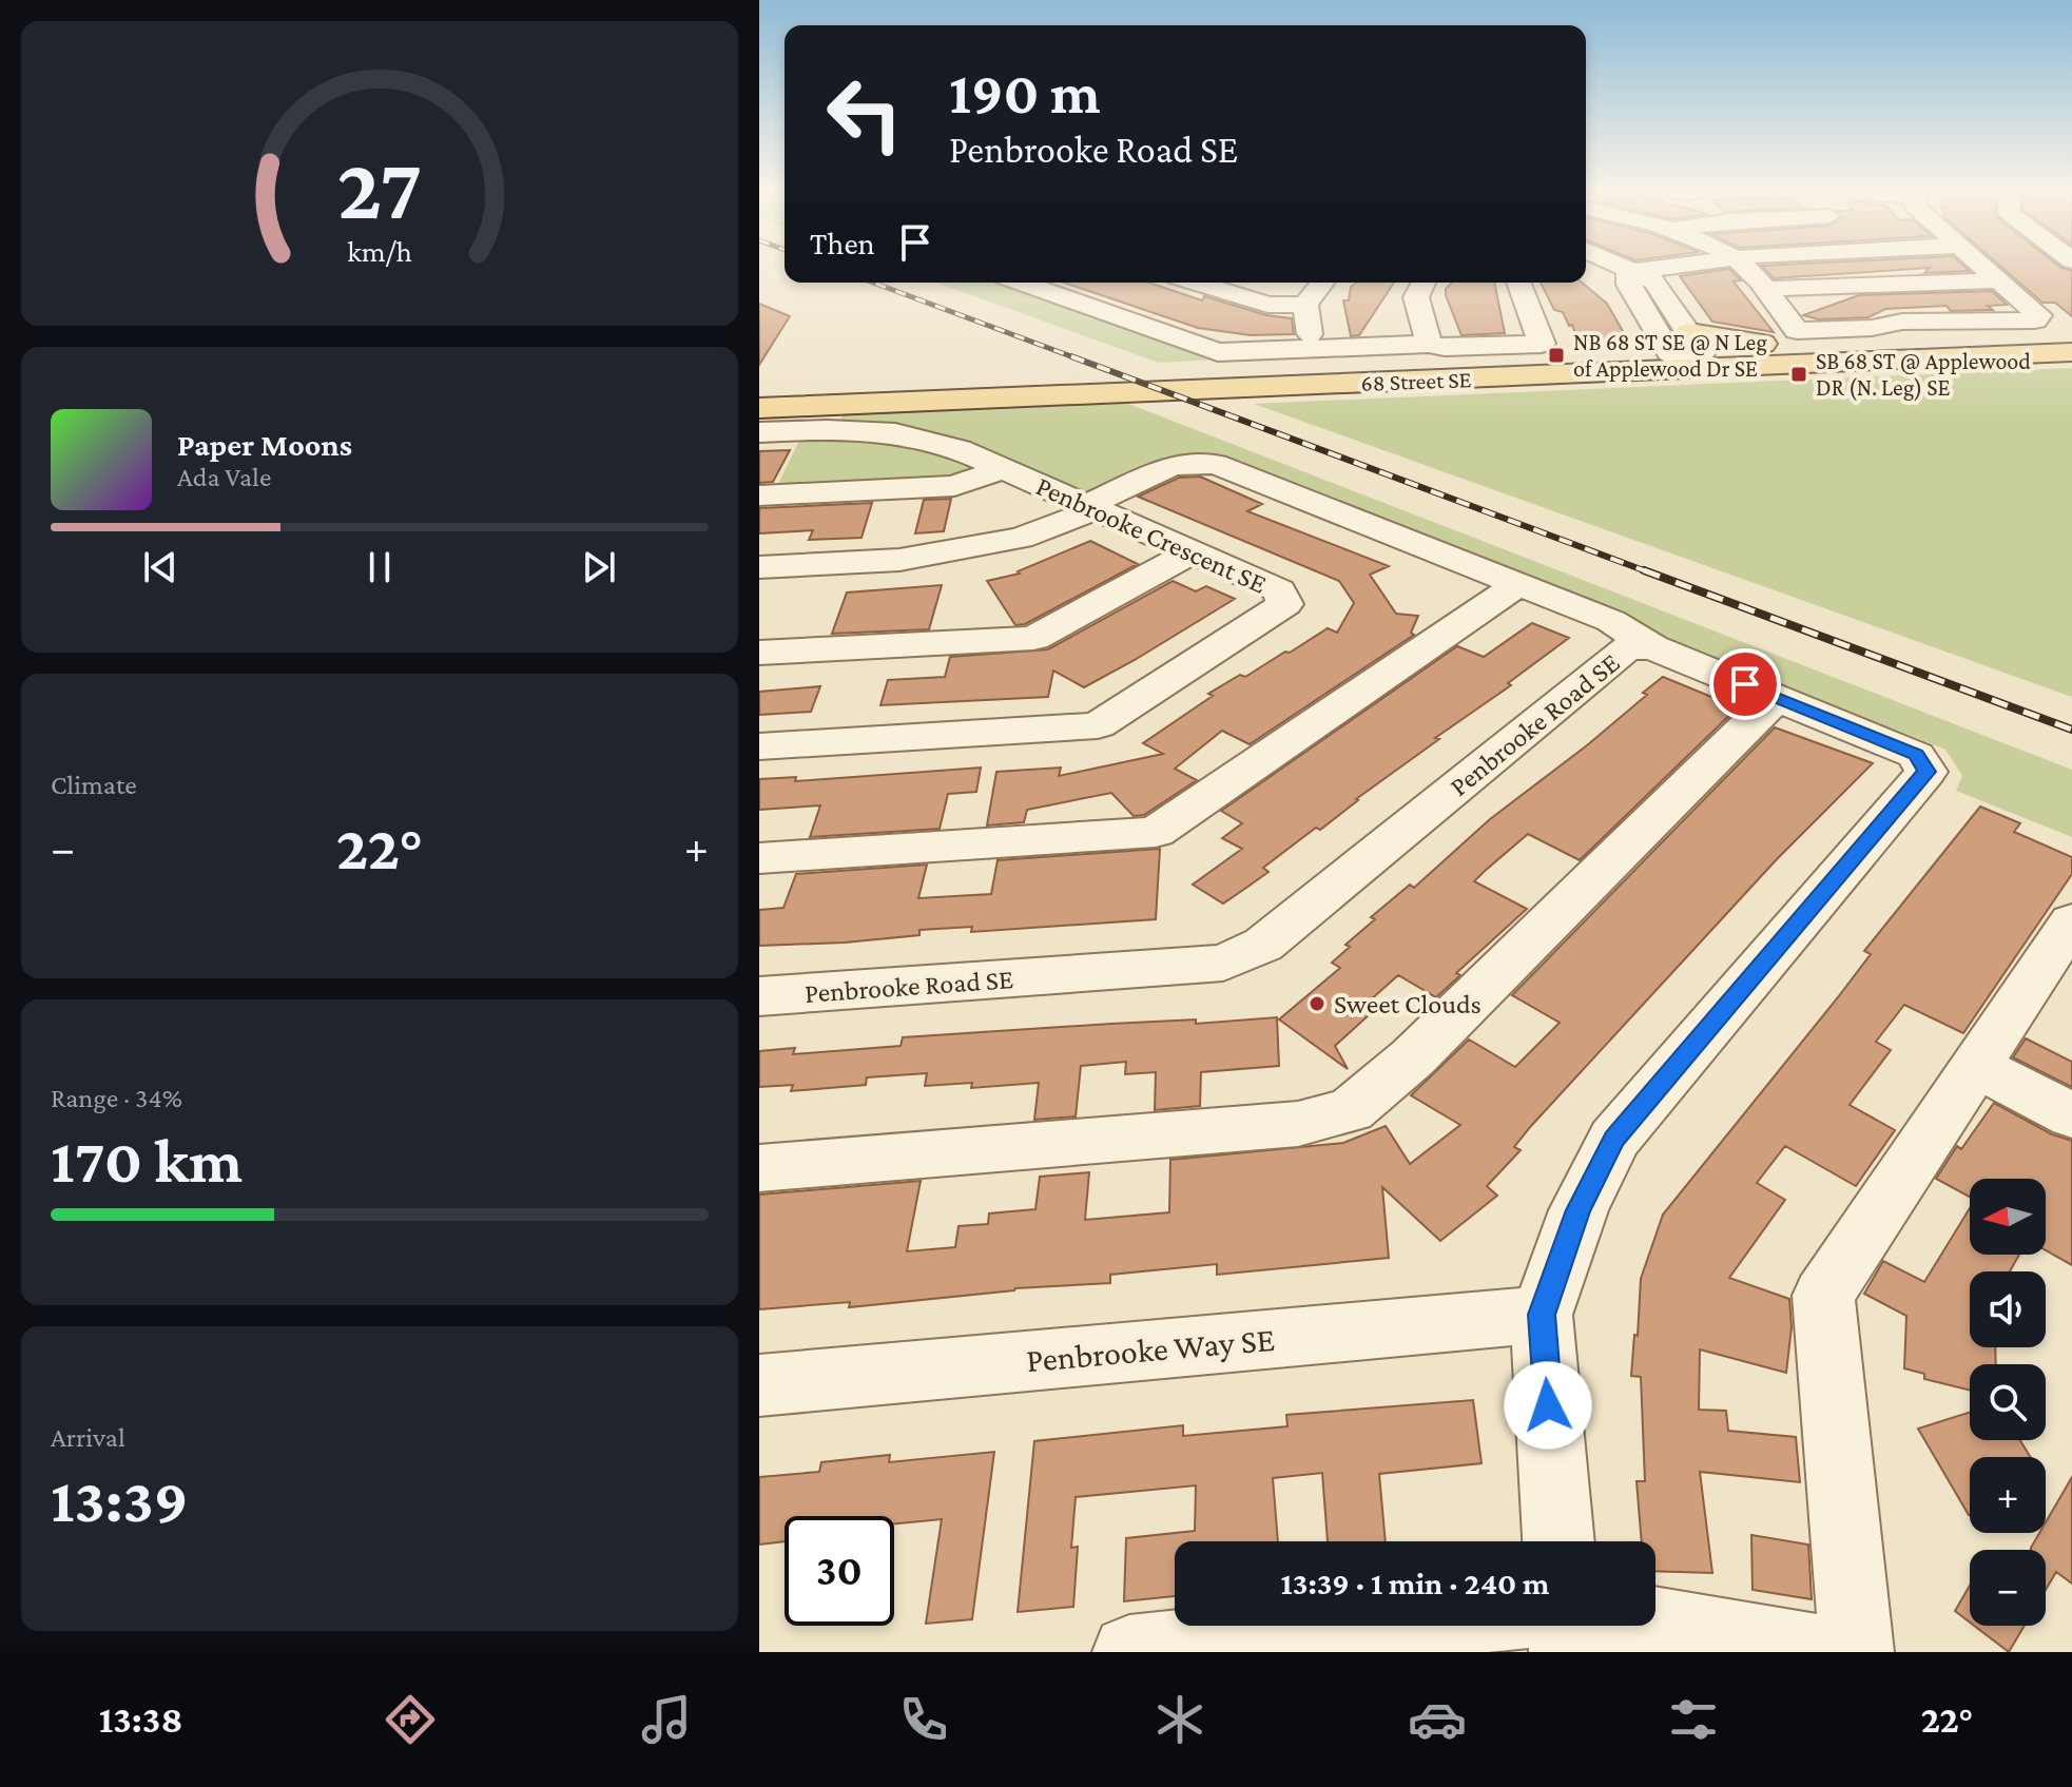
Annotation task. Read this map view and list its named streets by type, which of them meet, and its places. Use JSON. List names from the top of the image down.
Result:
{
  "streets": {
    "main road": ["68 Street SE"],
    "street": ["Penbrooke Crescent SE", "Penbrooke Road SE", "Penbrooke Way SE"]
  },
  "crossings": [
    ["Penbrooke Road SE", "Penbrooke Way SE"]
  ],
  "places": {
    "transit": ["NB 68 ST SE @ N Leg of Applewood Dr SE", "SB 68 ST @ Applewood DR (N. Leg) SE"],
    "other": ["Sweet Clouds"]
  },
  "north": "left",
  "page": {
    "turn": ["190 m", "Penbrooke Road SE"],
    "then": "Then",
    "song": ["Paper Moons", "Ada Vale"],
    "tile": [
      "Climate",
      ["Range · 34%", "170 km"],
      ["Arrival", "13:39"]
    ],
    "heat": ["−", "22°", "+"],
    "map_buttons": ["+", "−"],
    "limit": "30",
    "trip": "13:39 · 1 min · 240 m",
    "tabs": ["13:38", "22°"],
    "gauge": ["27", "km/h"]
  }
}
